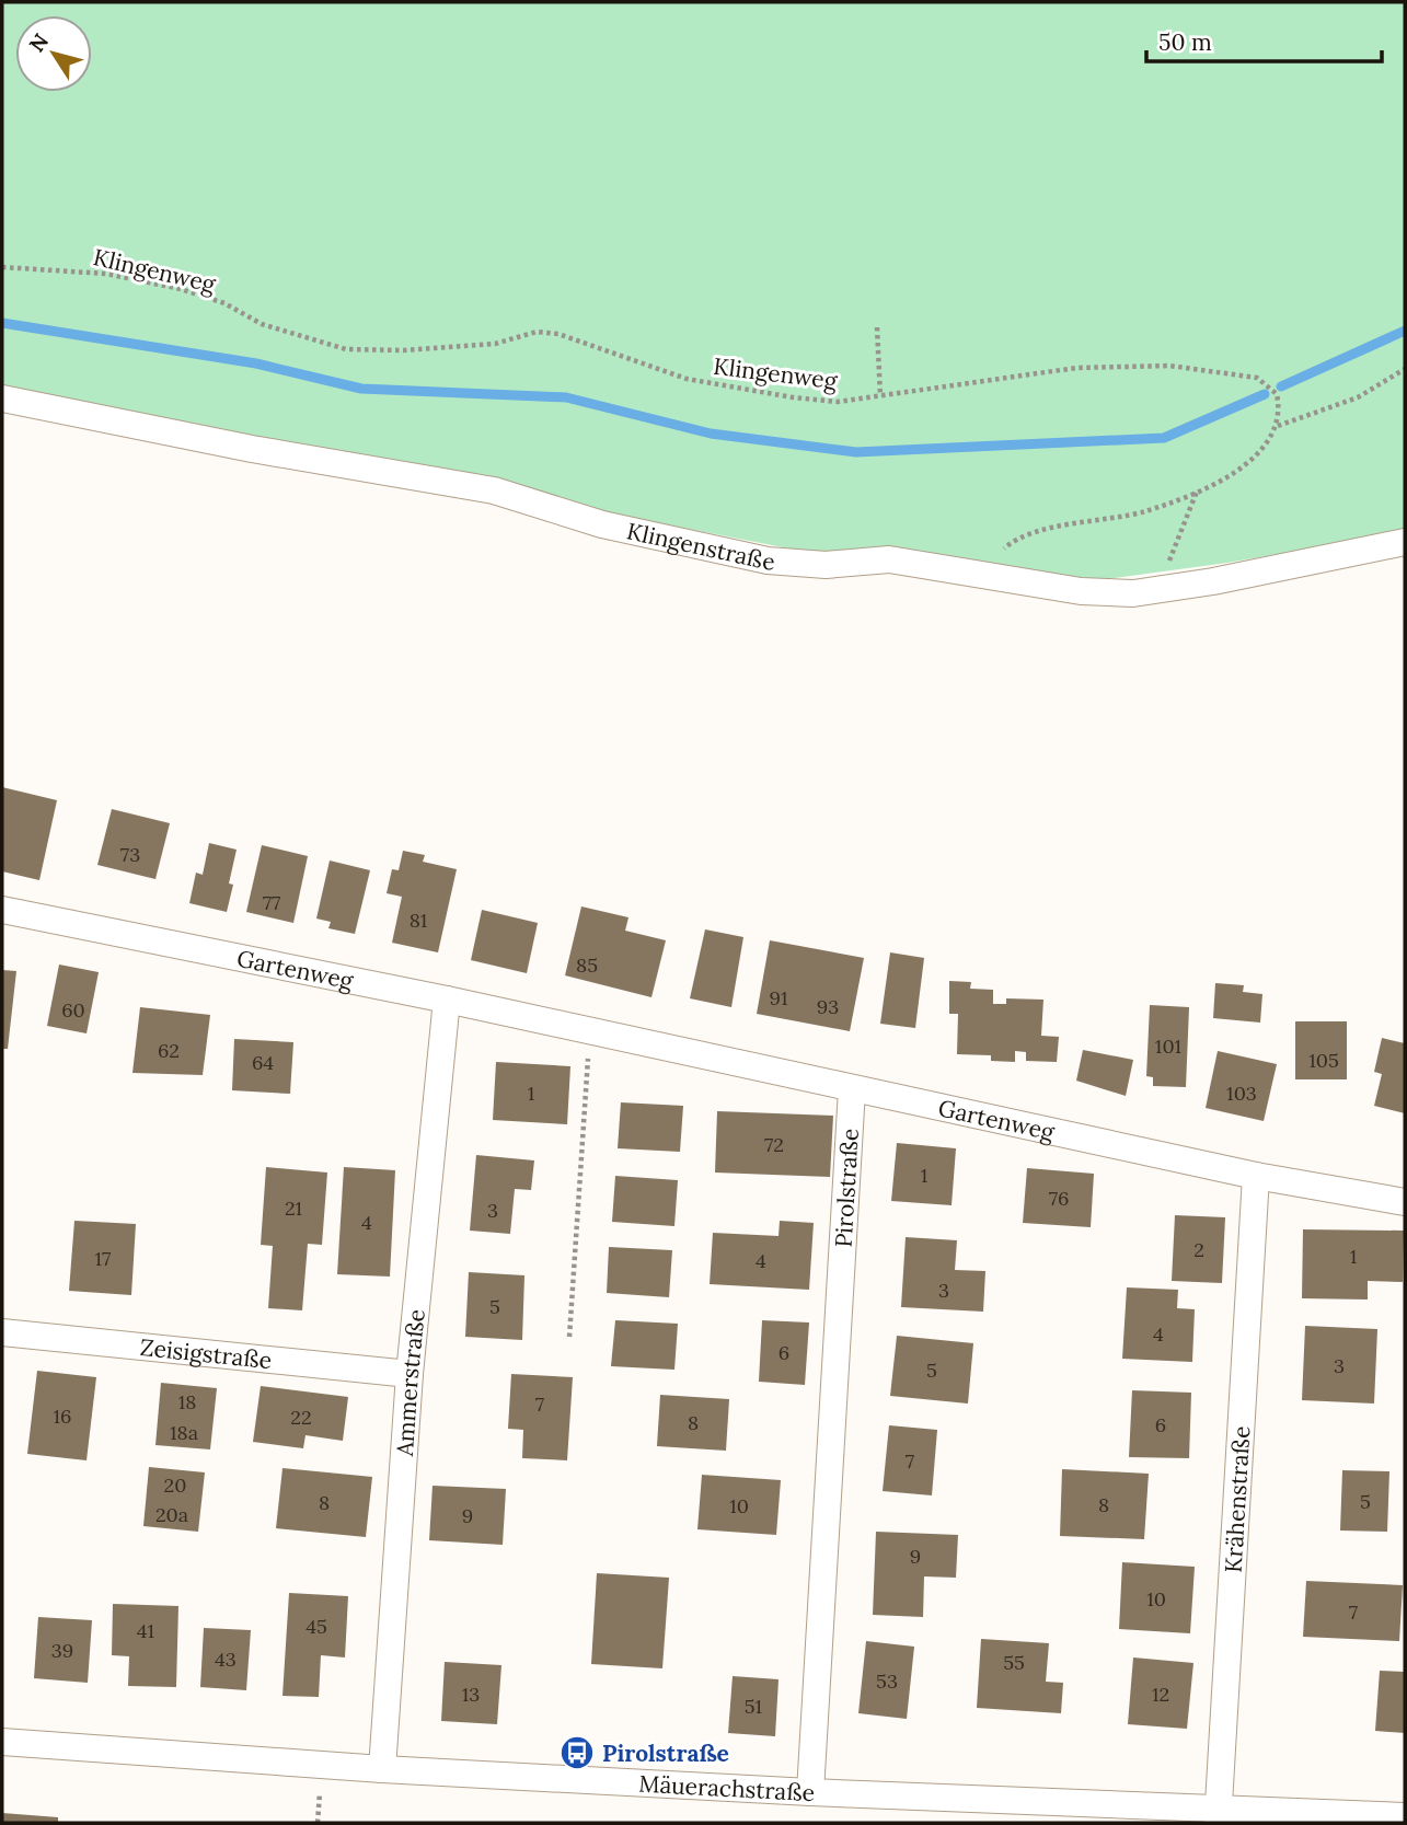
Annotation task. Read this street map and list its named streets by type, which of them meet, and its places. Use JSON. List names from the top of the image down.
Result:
{
  "streets": {
    "street": [
      "Klingenstraße",
      "Gartenweg",
      "Pirolstraße",
      "Zeisigstraße",
      "Ammerstraße",
      "Krähenstraße",
      "Mäuerachstraße"
    ],
    "path": ["Klingenweg"]
  },
  "crossings": [
    ["Gartenweg", "Pirolstraße"],
    ["Gartenweg", "Ammerstraße"],
    ["Gartenweg", "Krähenstraße"],
    ["Pirolstraße", "Mäuerachstraße"],
    ["Zeisigstraße", "Ammerstraße"],
    ["Ammerstraße", "Mäuerachstraße"],
    ["Krähenstraße", "Mäuerachstraße"]
  ],
  "places": {
    "bus stop": ["Pirolstraße"]
  },
  "house_numbers": [
    "73",
    "77",
    "81",
    "85",
    "91",
    "93",
    "60",
    "101",
    "62",
    "105",
    "64",
    "1",
    "103",
    "72",
    "1",
    "76",
    "21",
    "3",
    "4",
    "2",
    "1",
    "17",
    "4",
    "3",
    "5",
    "4",
    "6",
    "3",
    "5",
    "18",
    "7",
    "16",
    "22",
    "8",
    "6",
    "18a",
    "7",
    "20",
    "5",
    "8",
    "8",
    "10",
    "20a",
    "9",
    "9",
    "10",
    "7",
    "45",
    "41",
    "39",
    "43",
    "55",
    "53",
    "13",
    "12",
    "51"
  ],
  "scale_bar": "50 m",
  "north": "top left"
}
